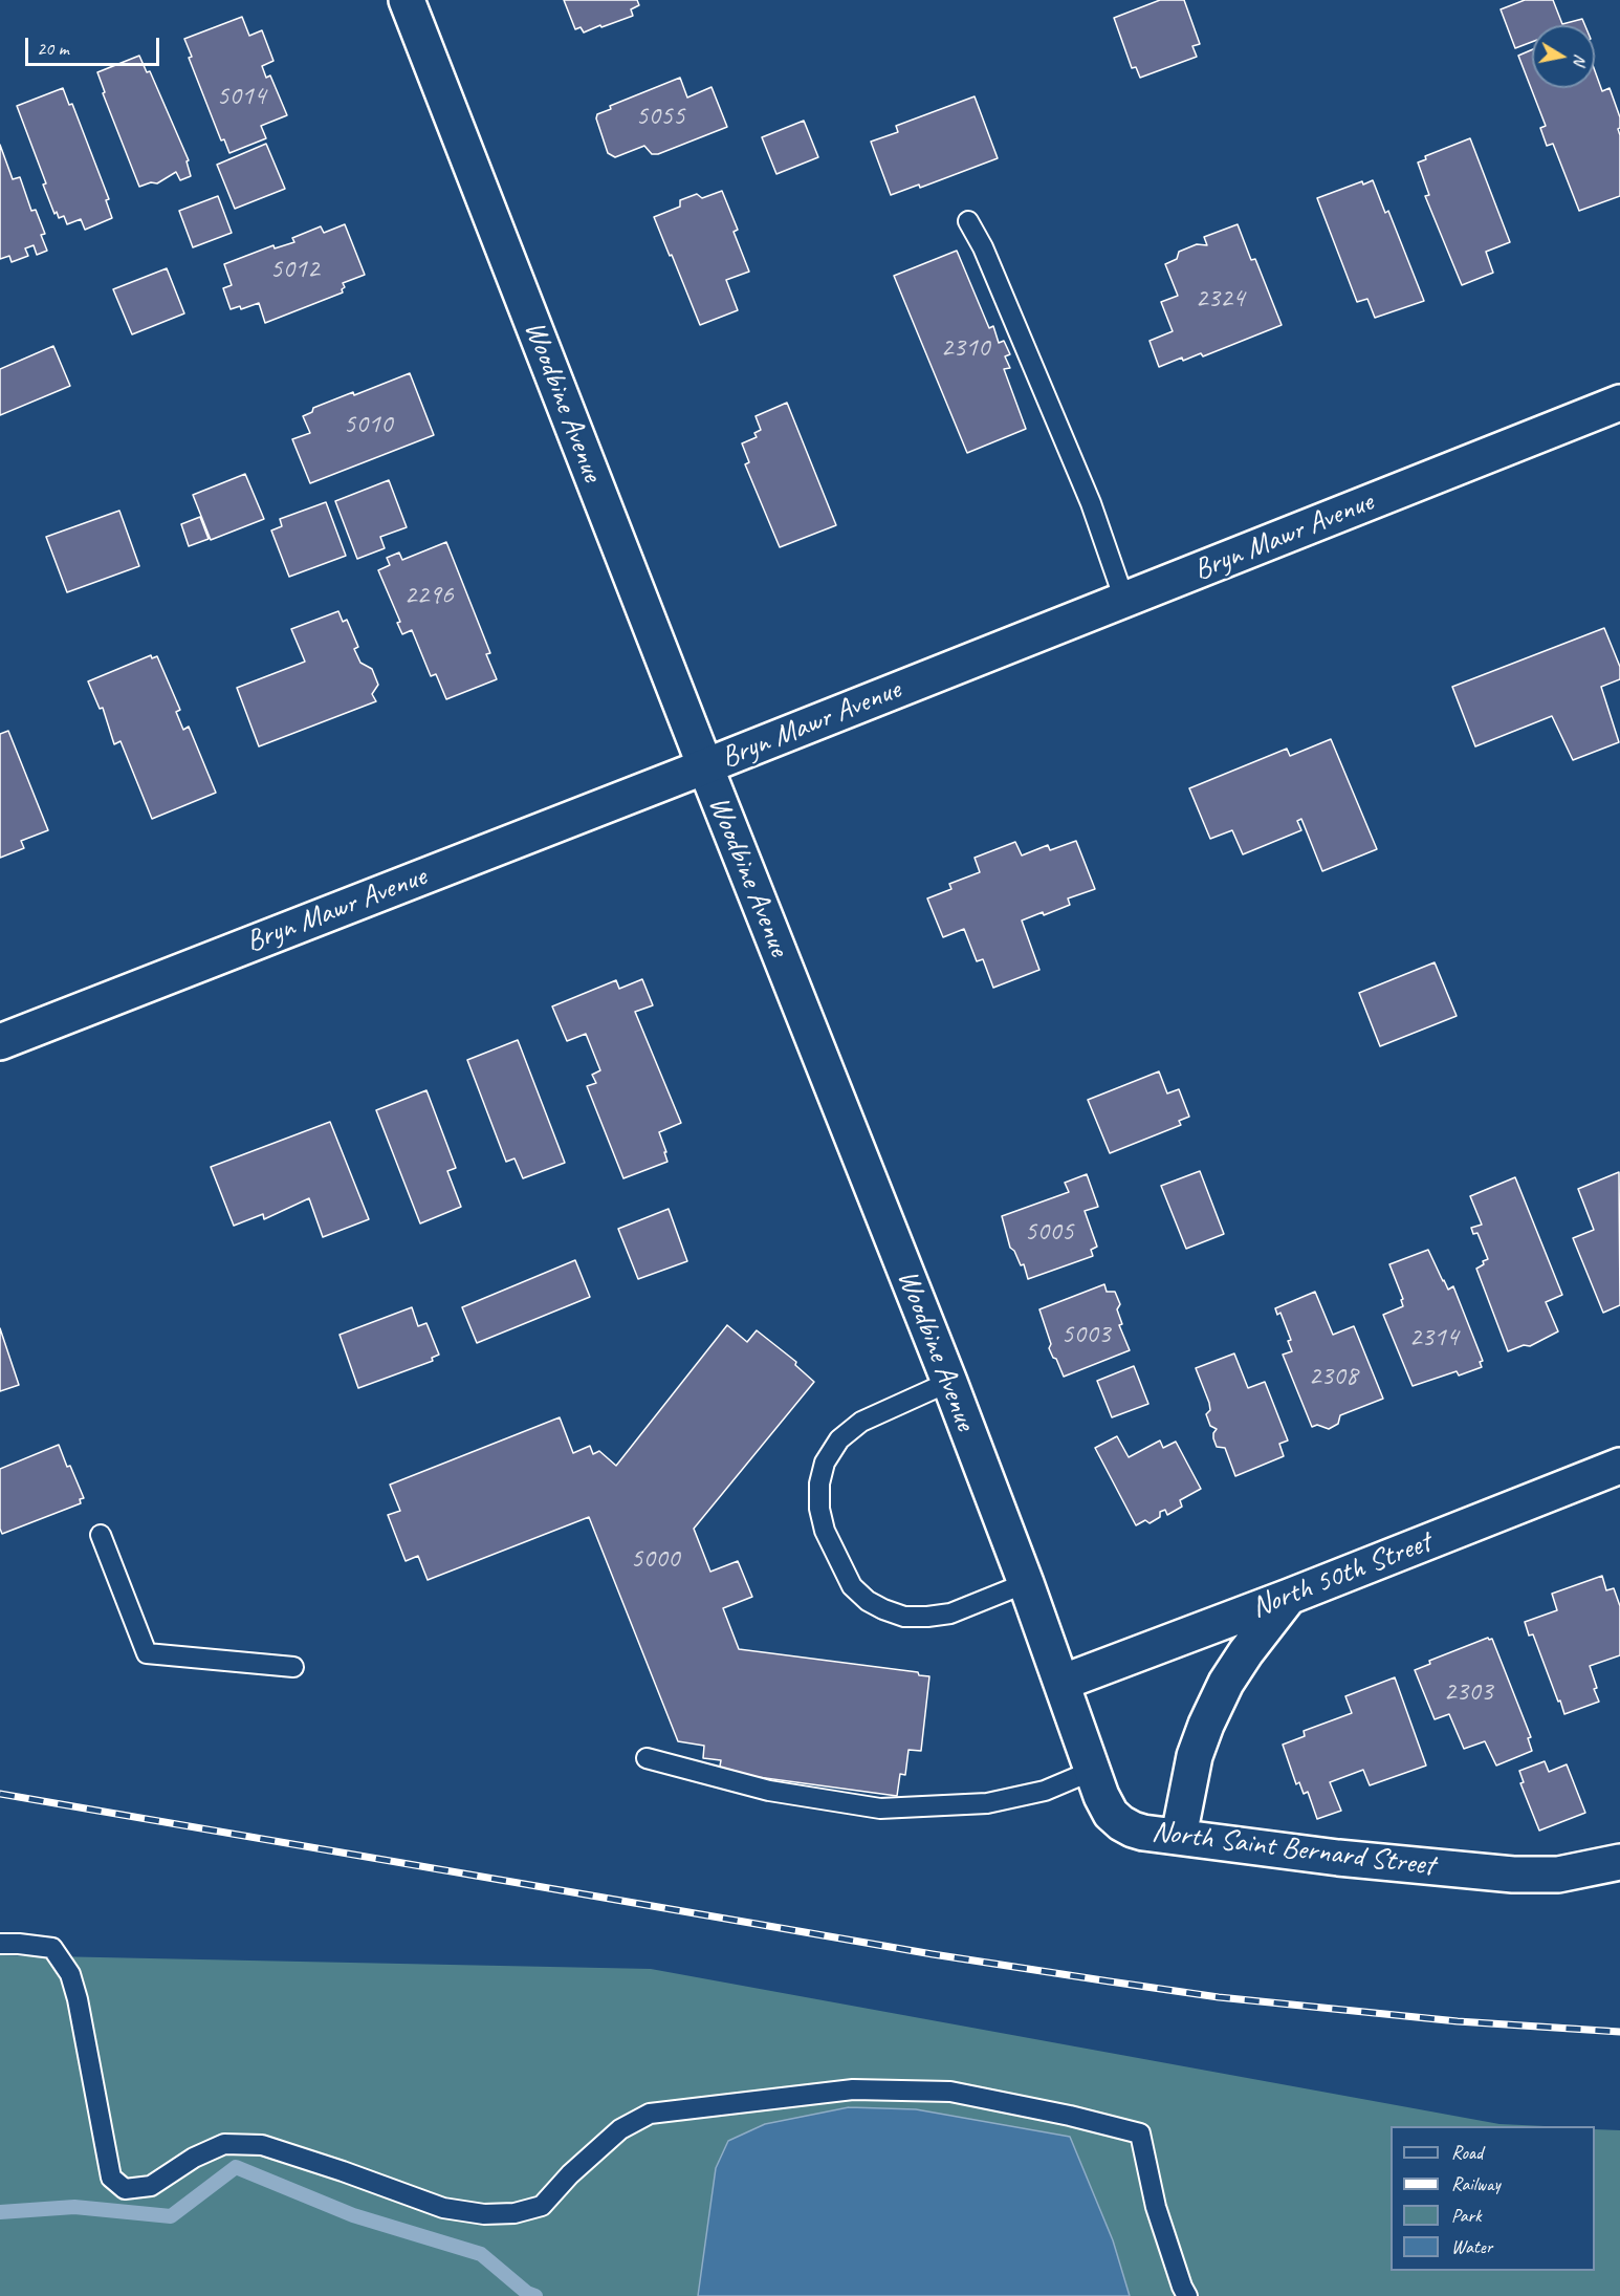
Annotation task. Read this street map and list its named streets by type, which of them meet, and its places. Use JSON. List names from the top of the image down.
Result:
{
  "streets": {
    "street": [
      "Woodbine Avenue",
      "Bryn Mawr Avenue",
      "North 50th Street",
      "North Saint Bernard Street"
    ]
  },
  "crossings": [
    ["Woodbine Avenue", "Bryn Mawr Avenue"],
    ["Woodbine Avenue", "North 50th Street"],
    ["Woodbine Avenue", "North Saint Bernard Street"],
    ["North 50th Street", "North Saint Bernard Street"]
  ],
  "house_numbers": [
    "5014",
    "5055",
    "5012",
    "2324",
    "2310",
    "5010",
    "2296",
    "5005",
    "5003",
    "2314",
    "2308",
    "5000",
    "2303"
  ],
  "legend": [
    "Road",
    "Railway",
    "Park",
    "Water"
  ],
  "scale_bar": "20 m",
  "north": "right"
}
